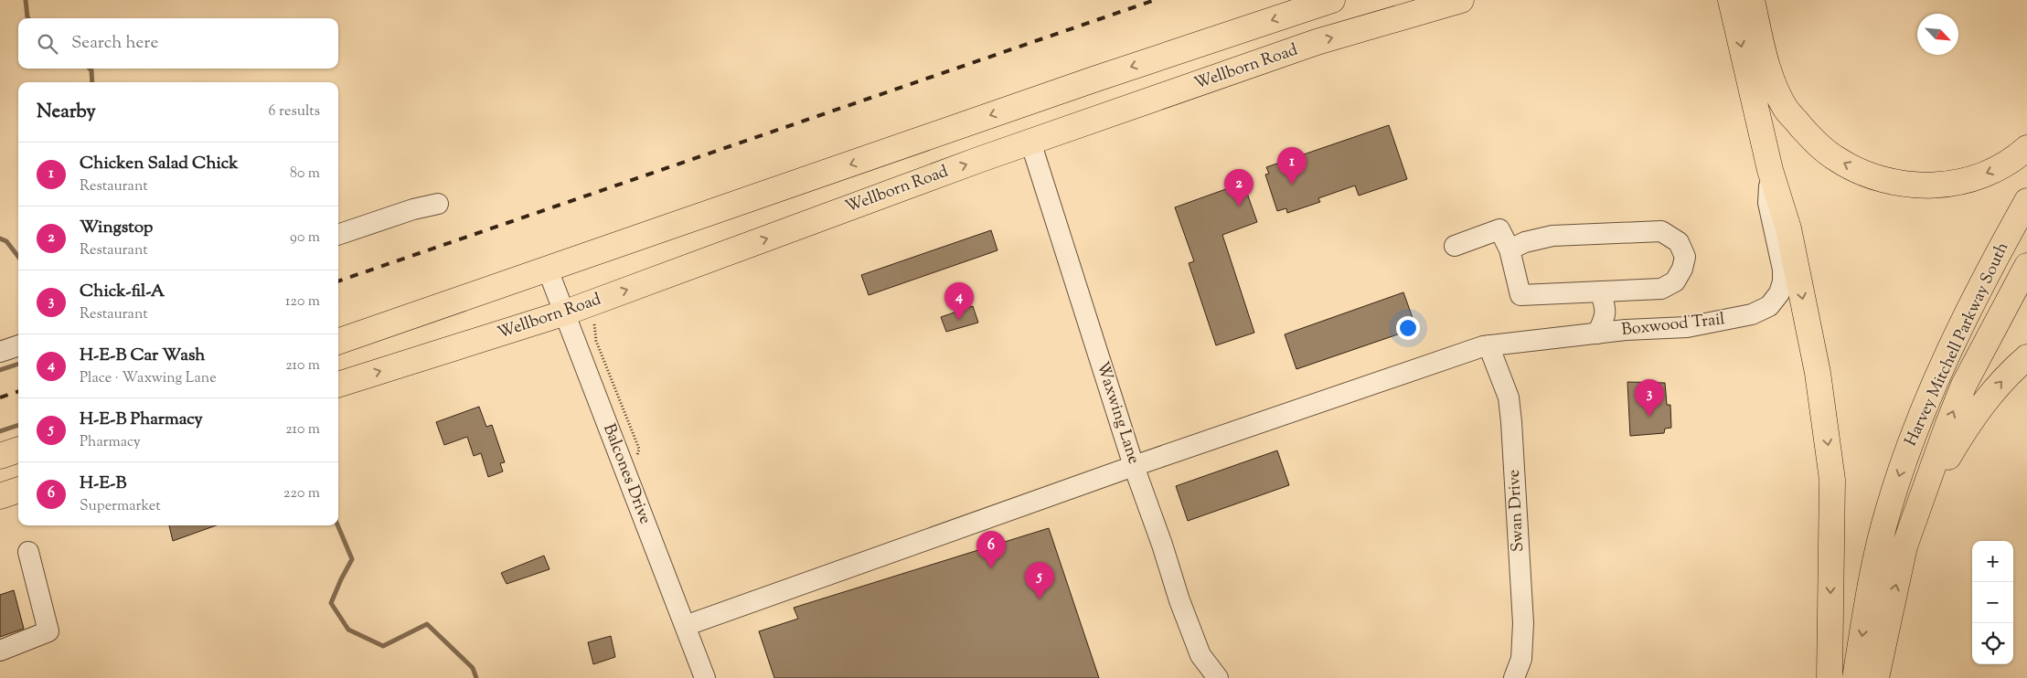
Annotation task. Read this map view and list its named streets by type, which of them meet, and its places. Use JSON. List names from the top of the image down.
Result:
{
  "streets": {
    "main road": ["Wellborn Road", "Harvey Mitchell Parkway South"],
    "street": [
      "Boxwood Trail",
      "Waxwing Lane",
      "Balcones Drive",
      "Swan Drive"
    ]
  },
  "crossings": [
    ["Wellborn Road", "Waxwing Lane"],
    ["Wellborn Road", "Balcones Drive"],
    ["Boxwood Trail", "Waxwing Lane"],
    ["Boxwood Trail", "Balcones Drive"],
    ["Boxwood Trail", "Swan Drive"]
  ],
  "north": "bottom right",
  "page": {
    "search": "Search here",
    "heading": ["Nearby", "6 results"],
    "list": [
      {
        "mark": "1",
        "name": "Chicken Salad Chick",
        "note": "Restaurant",
        "value": "80 m"
      },
      {
        "mark": "2",
        "name": "Wingstop",
        "note": "Restaurant",
        "value": "90 m"
      },
      {
        "mark": "3",
        "name": "Chick-fil-A",
        "note": "Restaurant",
        "value": "120 m"
      },
      {
        "mark": "4",
        "name": "H-E-B Car Wash",
        "note": "Place · Waxwing Lane",
        "value": "210 m"
      },
      {
        "mark": "5",
        "name": "H-E-B Pharmacy",
        "note": "Pharmacy",
        "value": "210 m"
      },
      {
        "mark": "6",
        "name": "H-E-B",
        "note": "Supermarket",
        "value": "220 m"
      }
    ],
    "pins": [
      "1",
      "2",
      "4",
      "3",
      "6",
      "5"
    ],
    "map_buttons": ["+", "−"]
  }
}
